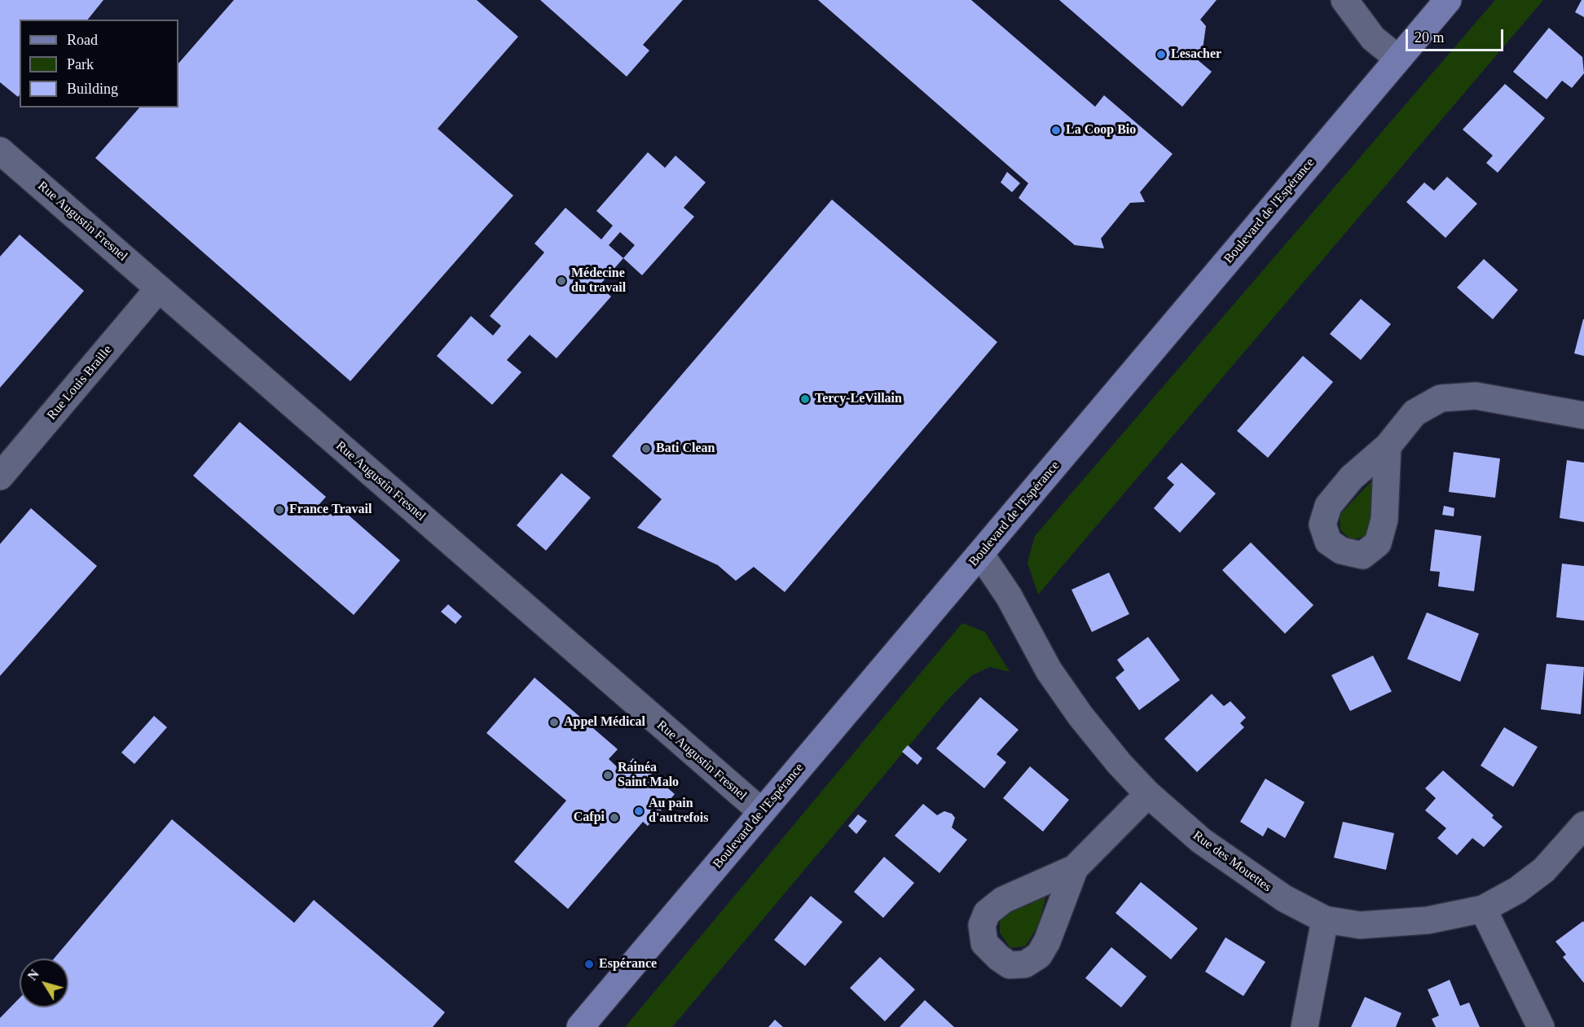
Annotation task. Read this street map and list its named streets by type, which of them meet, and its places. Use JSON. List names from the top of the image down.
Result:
{
  "streets": {
    "main road": ["Boulevard de l'Espérance"],
    "street": ["Rue Augustin Fresnel", "Rue Louis Braille", "Rue des Mouettes"]
  },
  "crossings": [
    ["Boulevard de l'Espérance", "Rue Augustin Fresnel"],
    ["Boulevard de l'Espérance", "Rue des Mouettes"],
    ["Rue Augustin Fresnel", "Rue Louis Braille"]
  ],
  "places": [
    "Lesacher",
    "La Coop Bio",
    "Médecine du travail",
    "Tercy-LeVillain",
    "Bati Clean",
    "France Travail",
    "Appel Médical",
    "Rainéa Saint Malo",
    "Au pain d'autrefois",
    "Cafpi",
    "Espérance"
  ],
  "legend": ["Road", "Park", "Building"],
  "scale_bar": "20 m",
  "north": "top left"
}
